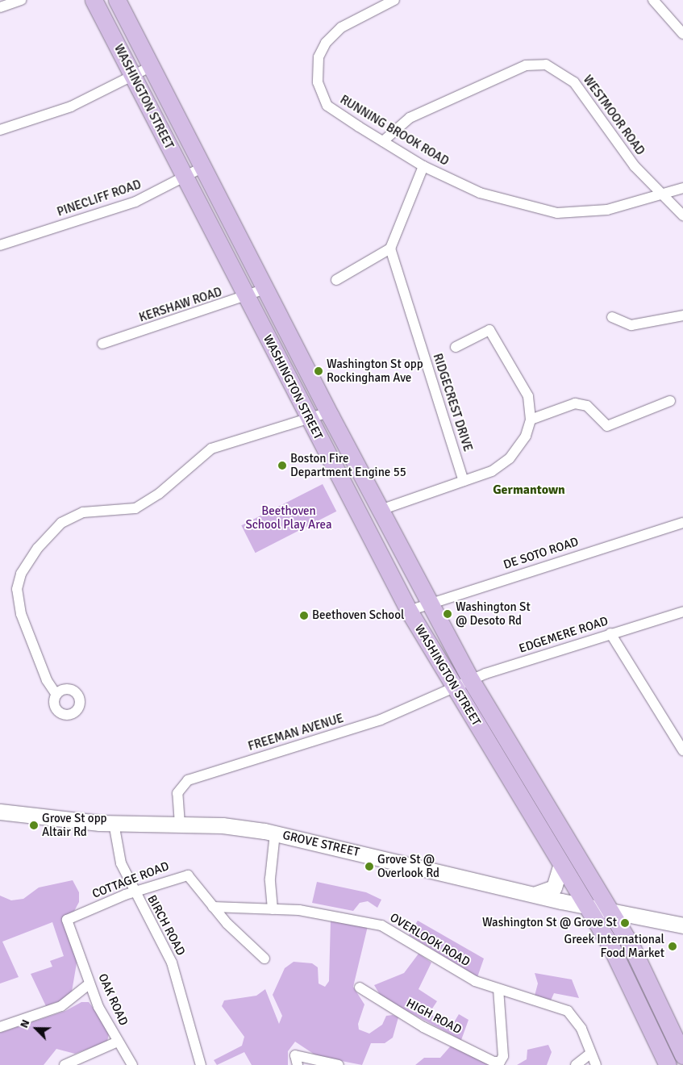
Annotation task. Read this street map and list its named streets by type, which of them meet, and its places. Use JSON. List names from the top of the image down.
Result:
{
  "streets": {
    "main road": ["WASHINGTON STREET", "GROVE STREET"],
    "street": [
      "WESTMOOR ROAD",
      "RUNNING BROOK ROAD",
      "PINECLIFF ROAD",
      "KERSHAW ROAD",
      "RIDGECREST DRIVE",
      "DE SOTO ROAD",
      "EDGEMERE ROAD",
      "FREEMAN AVENUE",
      "COTTAGE ROAD",
      "BIRCH ROAD",
      "OVERLOOK ROAD",
      "OAK ROAD",
      "HIGH ROAD"
    ]
  },
  "crossings": [
    ["WASHINGTON STREET", "PINECLIFF ROAD"],
    ["WASHINGTON STREET", "KERSHAW ROAD"],
    ["WASHINGTON STREET", "DE SOTO ROAD"],
    ["WASHINGTON STREET", "EDGEMERE ROAD"],
    ["WASHINGTON STREET", "FREEMAN AVENUE"],
    ["WASHINGTON STREET", "GROVE STREET"],
    ["WESTMOOR ROAD", "RUNNING BROOK ROAD"],
    ["EDGEMERE ROAD", "FREEMAN AVENUE"],
    ["FREEMAN AVENUE", "GROVE STREET"],
    ["GROVE STREET", "BIRCH ROAD"],
    ["COTTAGE ROAD", "BIRCH ROAD"],
    ["COTTAGE ROAD", "OVERLOOK ROAD"],
    ["COTTAGE ROAD", "OAK ROAD"],
    ["OVERLOOK ROAD", "HIGH ROAD"]
  ],
  "districts": ["Germantown"],
  "parks": ["Beethoven School Play Area"],
  "places": [
    "Washington St opp Rockingham Ave",
    "Boston Fire Department Engine 55",
    "Washington St @ Desoto Rd",
    "Beethoven School",
    "Grove St opp Altair Rd",
    "Grove St @ Overlook Rd",
    "Washington St @ Grove St",
    "Greek International Food Market"
  ],
  "north": "top left"
}
